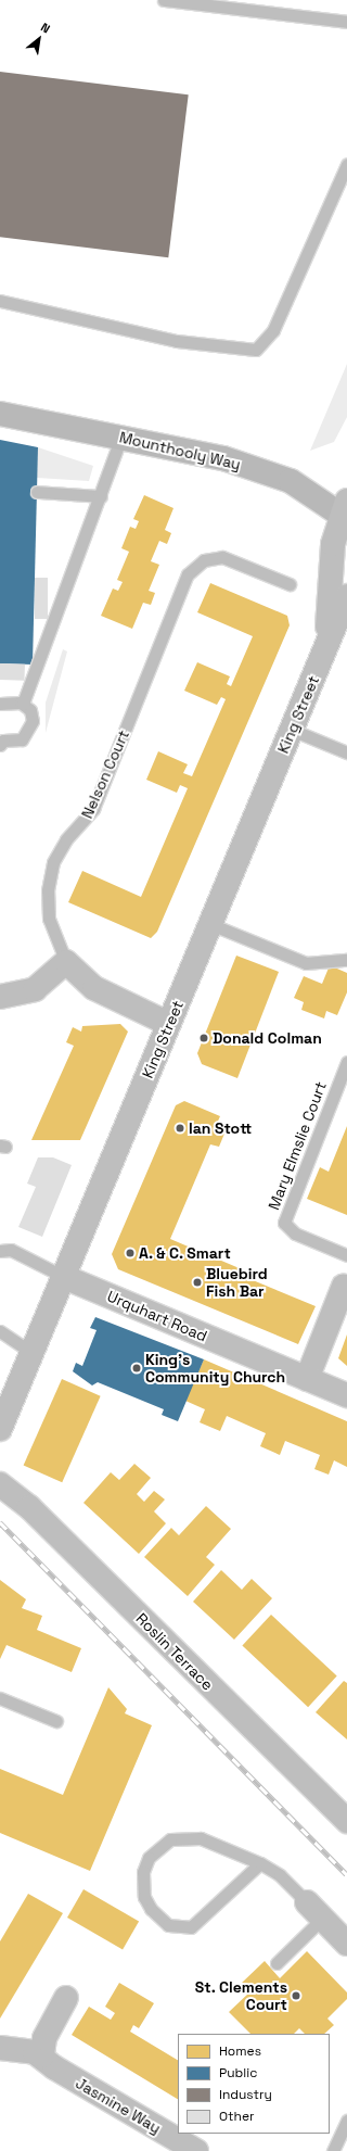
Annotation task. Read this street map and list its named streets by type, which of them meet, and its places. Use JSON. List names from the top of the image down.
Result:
{
  "streets": {
    "main road": ["Mounthooly Way"],
    "street": [
      "King Street",
      "Nelson Court",
      "Urquhart Road",
      "Roslin Terrace",
      "Jasmine Way"
    ],
    "lane": ["Mary Elmslie Court"]
  },
  "crossings": [
    ["Mounthooly Way", "King Street"],
    ["King Street", "Nelson Court"],
    ["King Street", "Urquhart Road"]
  ],
  "places": [
    "Donald Colman",
    "Ian Stott",
    "A. & C. Smart",
    "Bluebird Fish Bar",
    "King's Community Church",
    "St. Clements Court"
  ],
  "legend": [
    "Homes",
    "Public",
    "Industry",
    "Other"
  ],
  "north": "top right"
}
